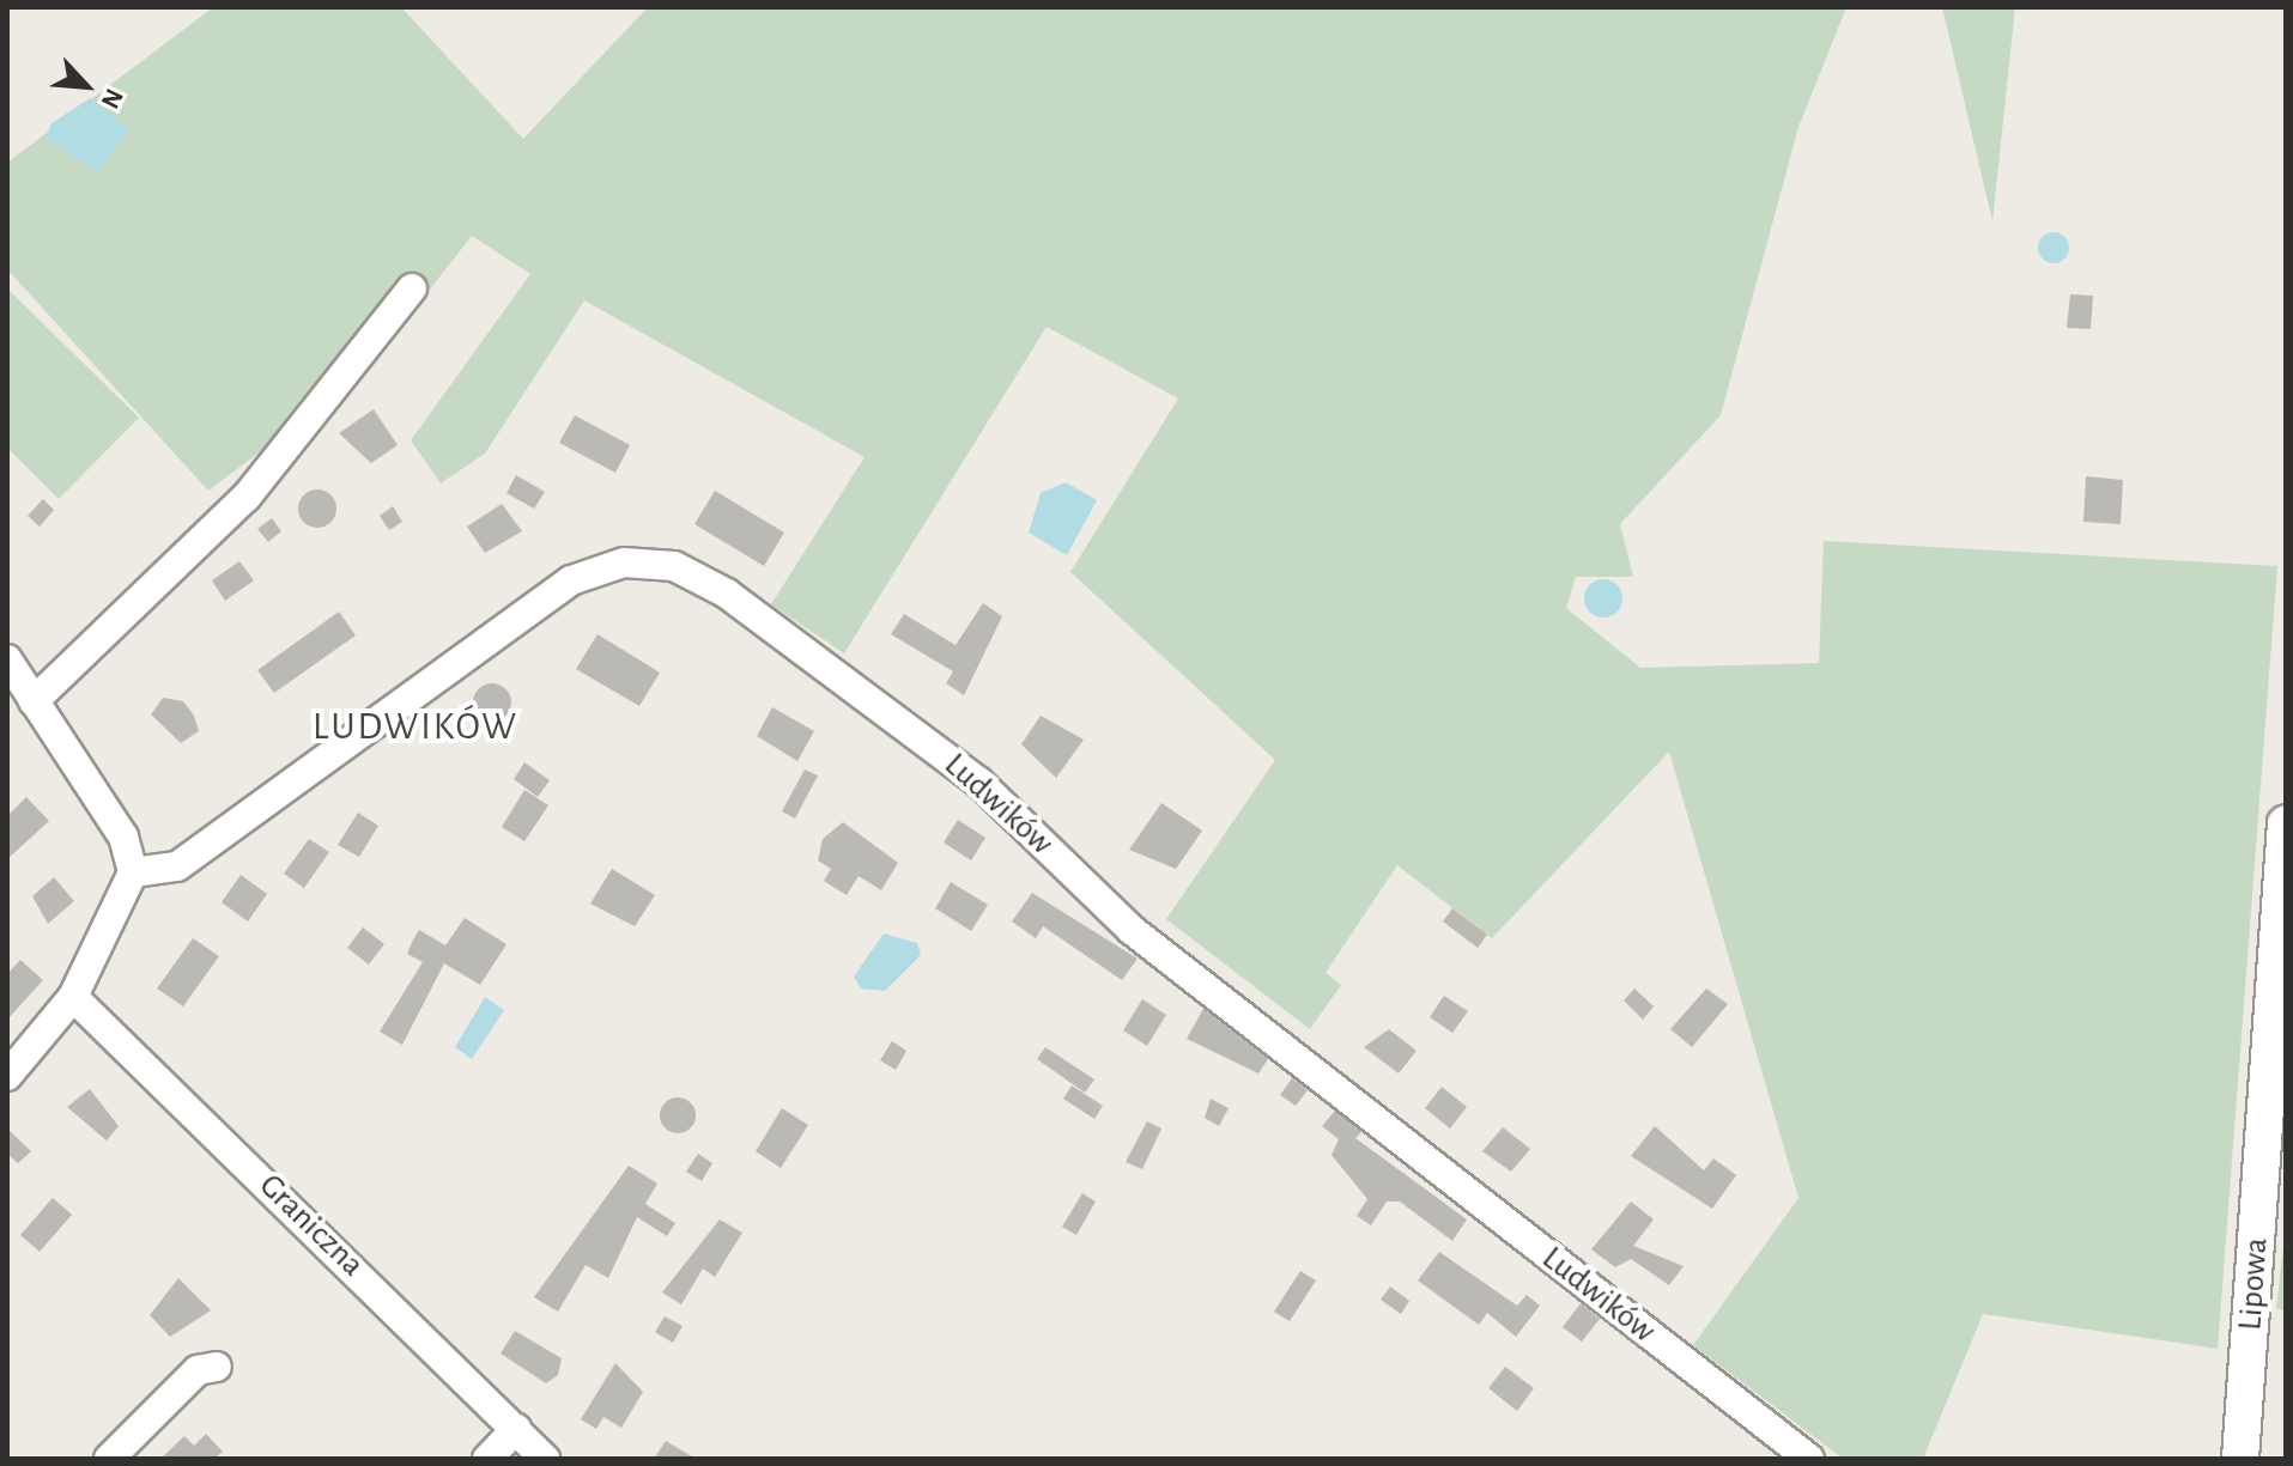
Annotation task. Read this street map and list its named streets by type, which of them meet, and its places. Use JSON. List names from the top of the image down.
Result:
{
  "streets": {
    "main road": ["Lipowa"],
    "street": ["Ludwików", "Graniczna"]
  },
  "districts": ["LUDWIKÓW"],
  "north": "bottom right"
}
